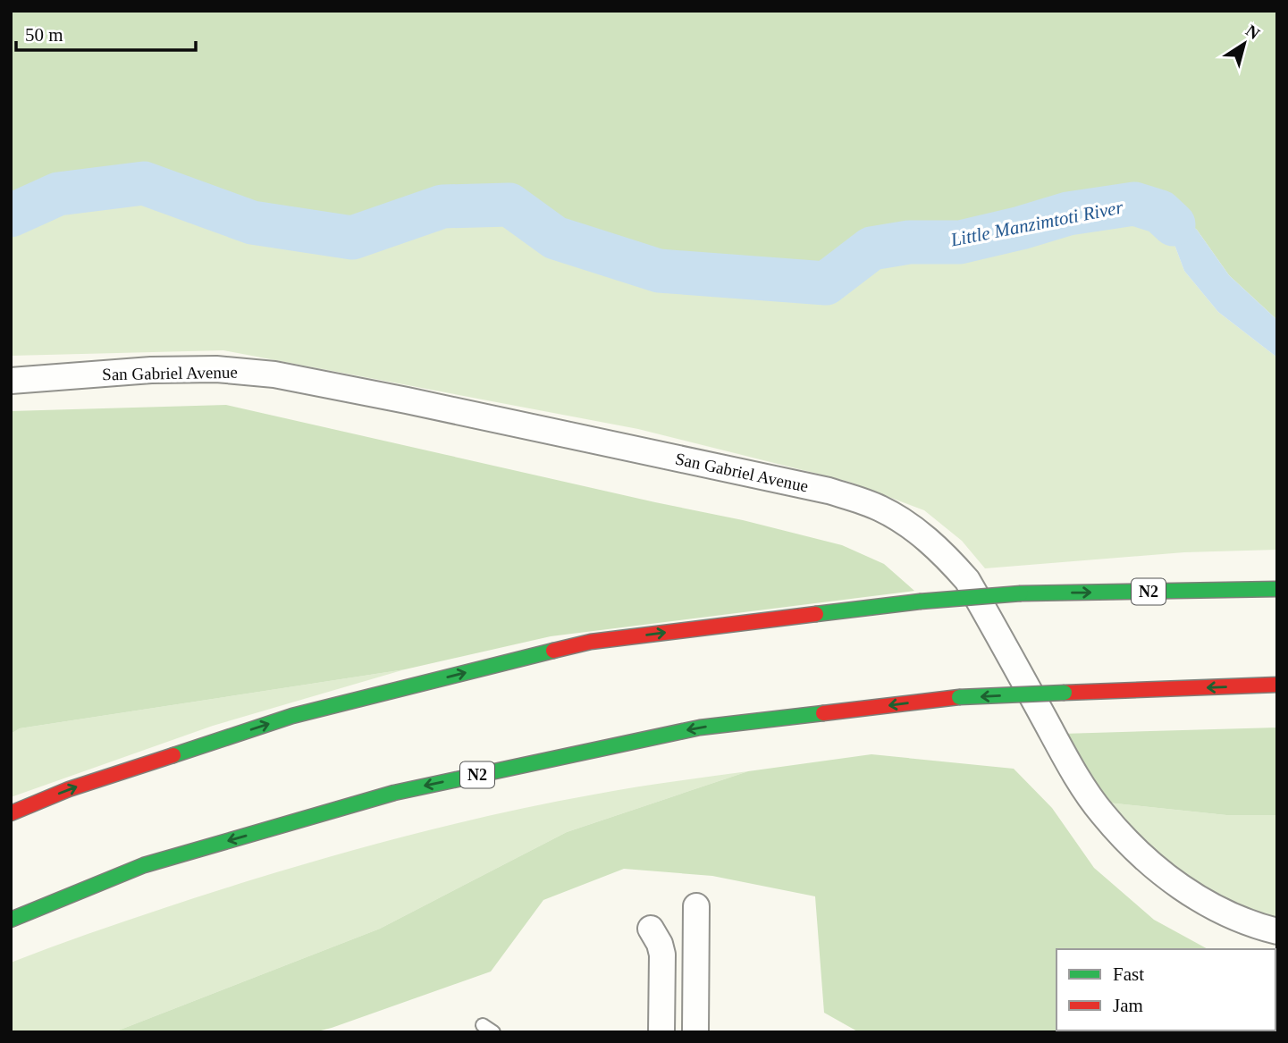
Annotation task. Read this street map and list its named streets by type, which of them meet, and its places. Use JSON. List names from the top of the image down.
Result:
{
  "streets": {
    "highway": ["N2"],
    "street": ["San Gabriel Avenue"]
  },
  "water": ["Little Manzimtoti River"],
  "legend": ["Fast", "Jam"],
  "scale_bar": "50 m",
  "north": "top right"
}
